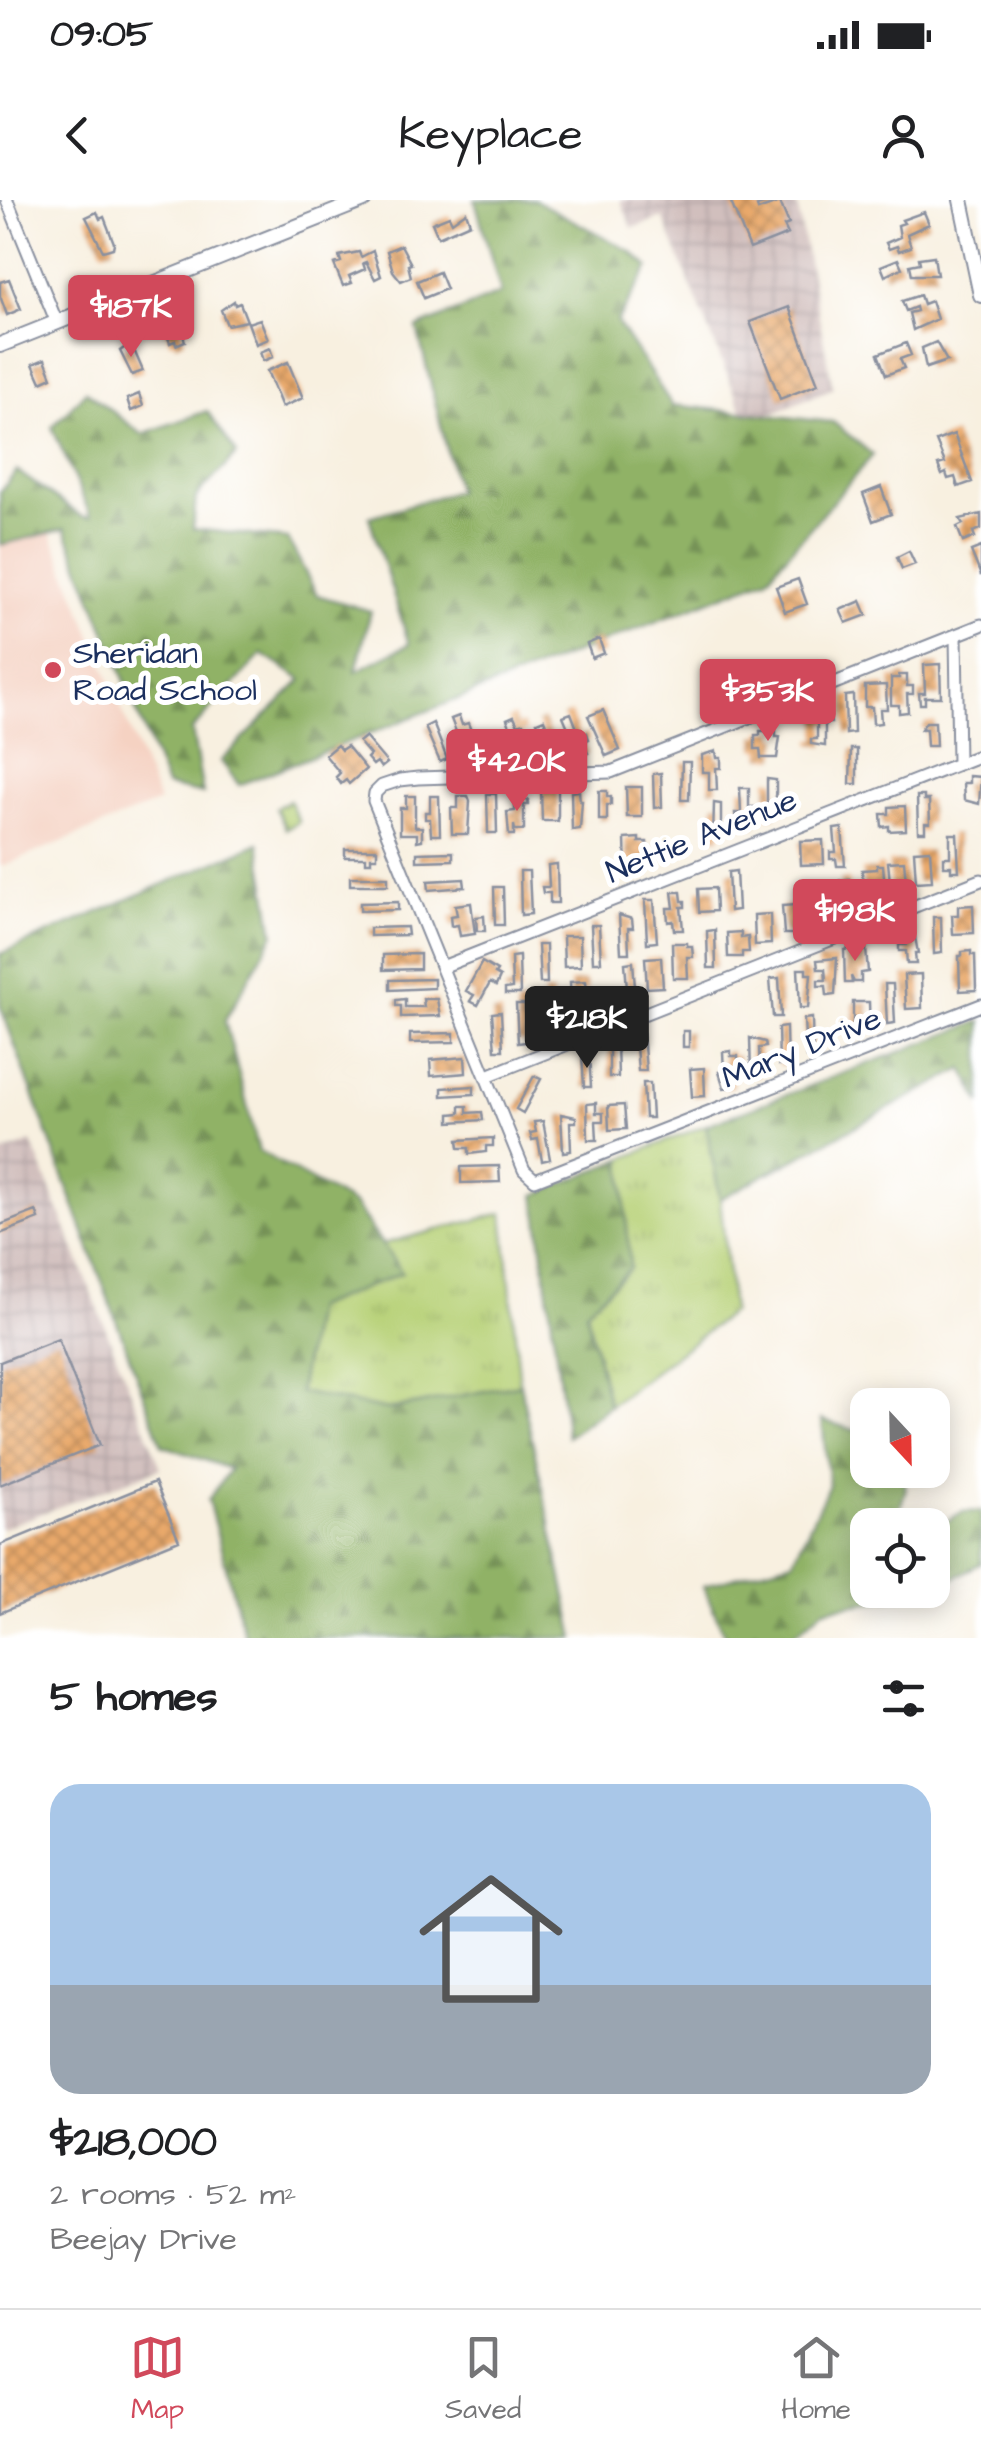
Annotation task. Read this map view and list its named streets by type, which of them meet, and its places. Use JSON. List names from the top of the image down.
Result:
{
  "streets": {
    "street": ["Nettie Avenue", "Mary Drive"]
  },
  "places": ["Sheridan Road School"],
  "north": "bottom",
  "page": {
    "status": "09:05",
    "header": "Keyplace",
    "price": [
      "$187K",
      "$353K",
      "$420K",
      "$198K",
      "$218K"
    ],
    "heading": "5 homes",
    "list": [
      {
        "name": "$218,000",
        "note": "2 rooms · 52 m² · Beejay Drive"
      }
    ],
    "tabs": ["Map", "Saved", "Home"]
  }
}
